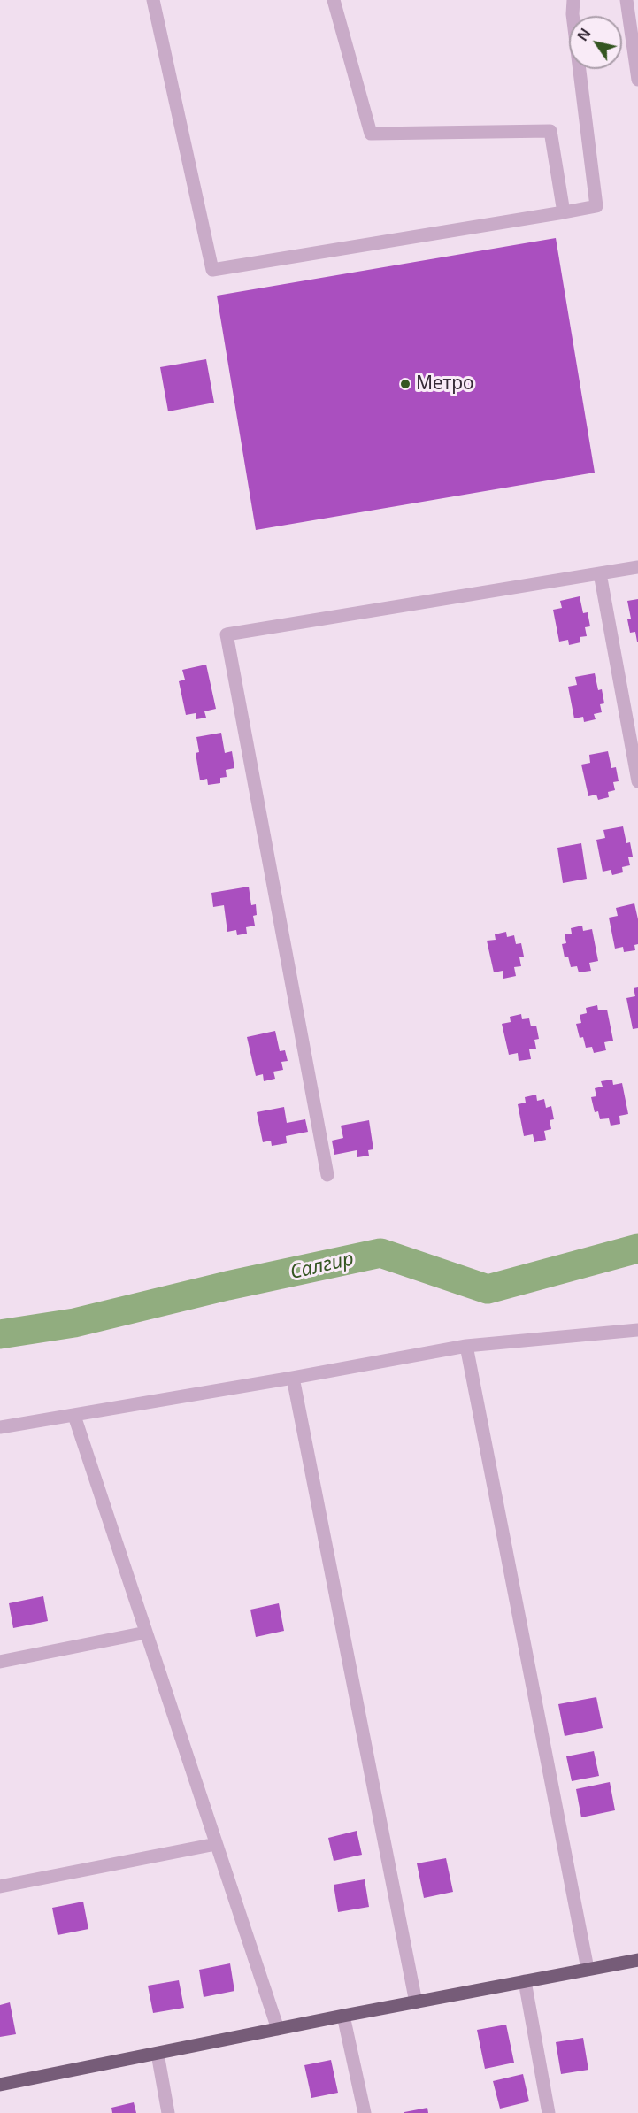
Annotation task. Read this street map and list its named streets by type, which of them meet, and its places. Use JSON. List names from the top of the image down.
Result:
{
  "water": ["Салгир"],
  "places": ["Метро"],
  "north": "top left"
}
